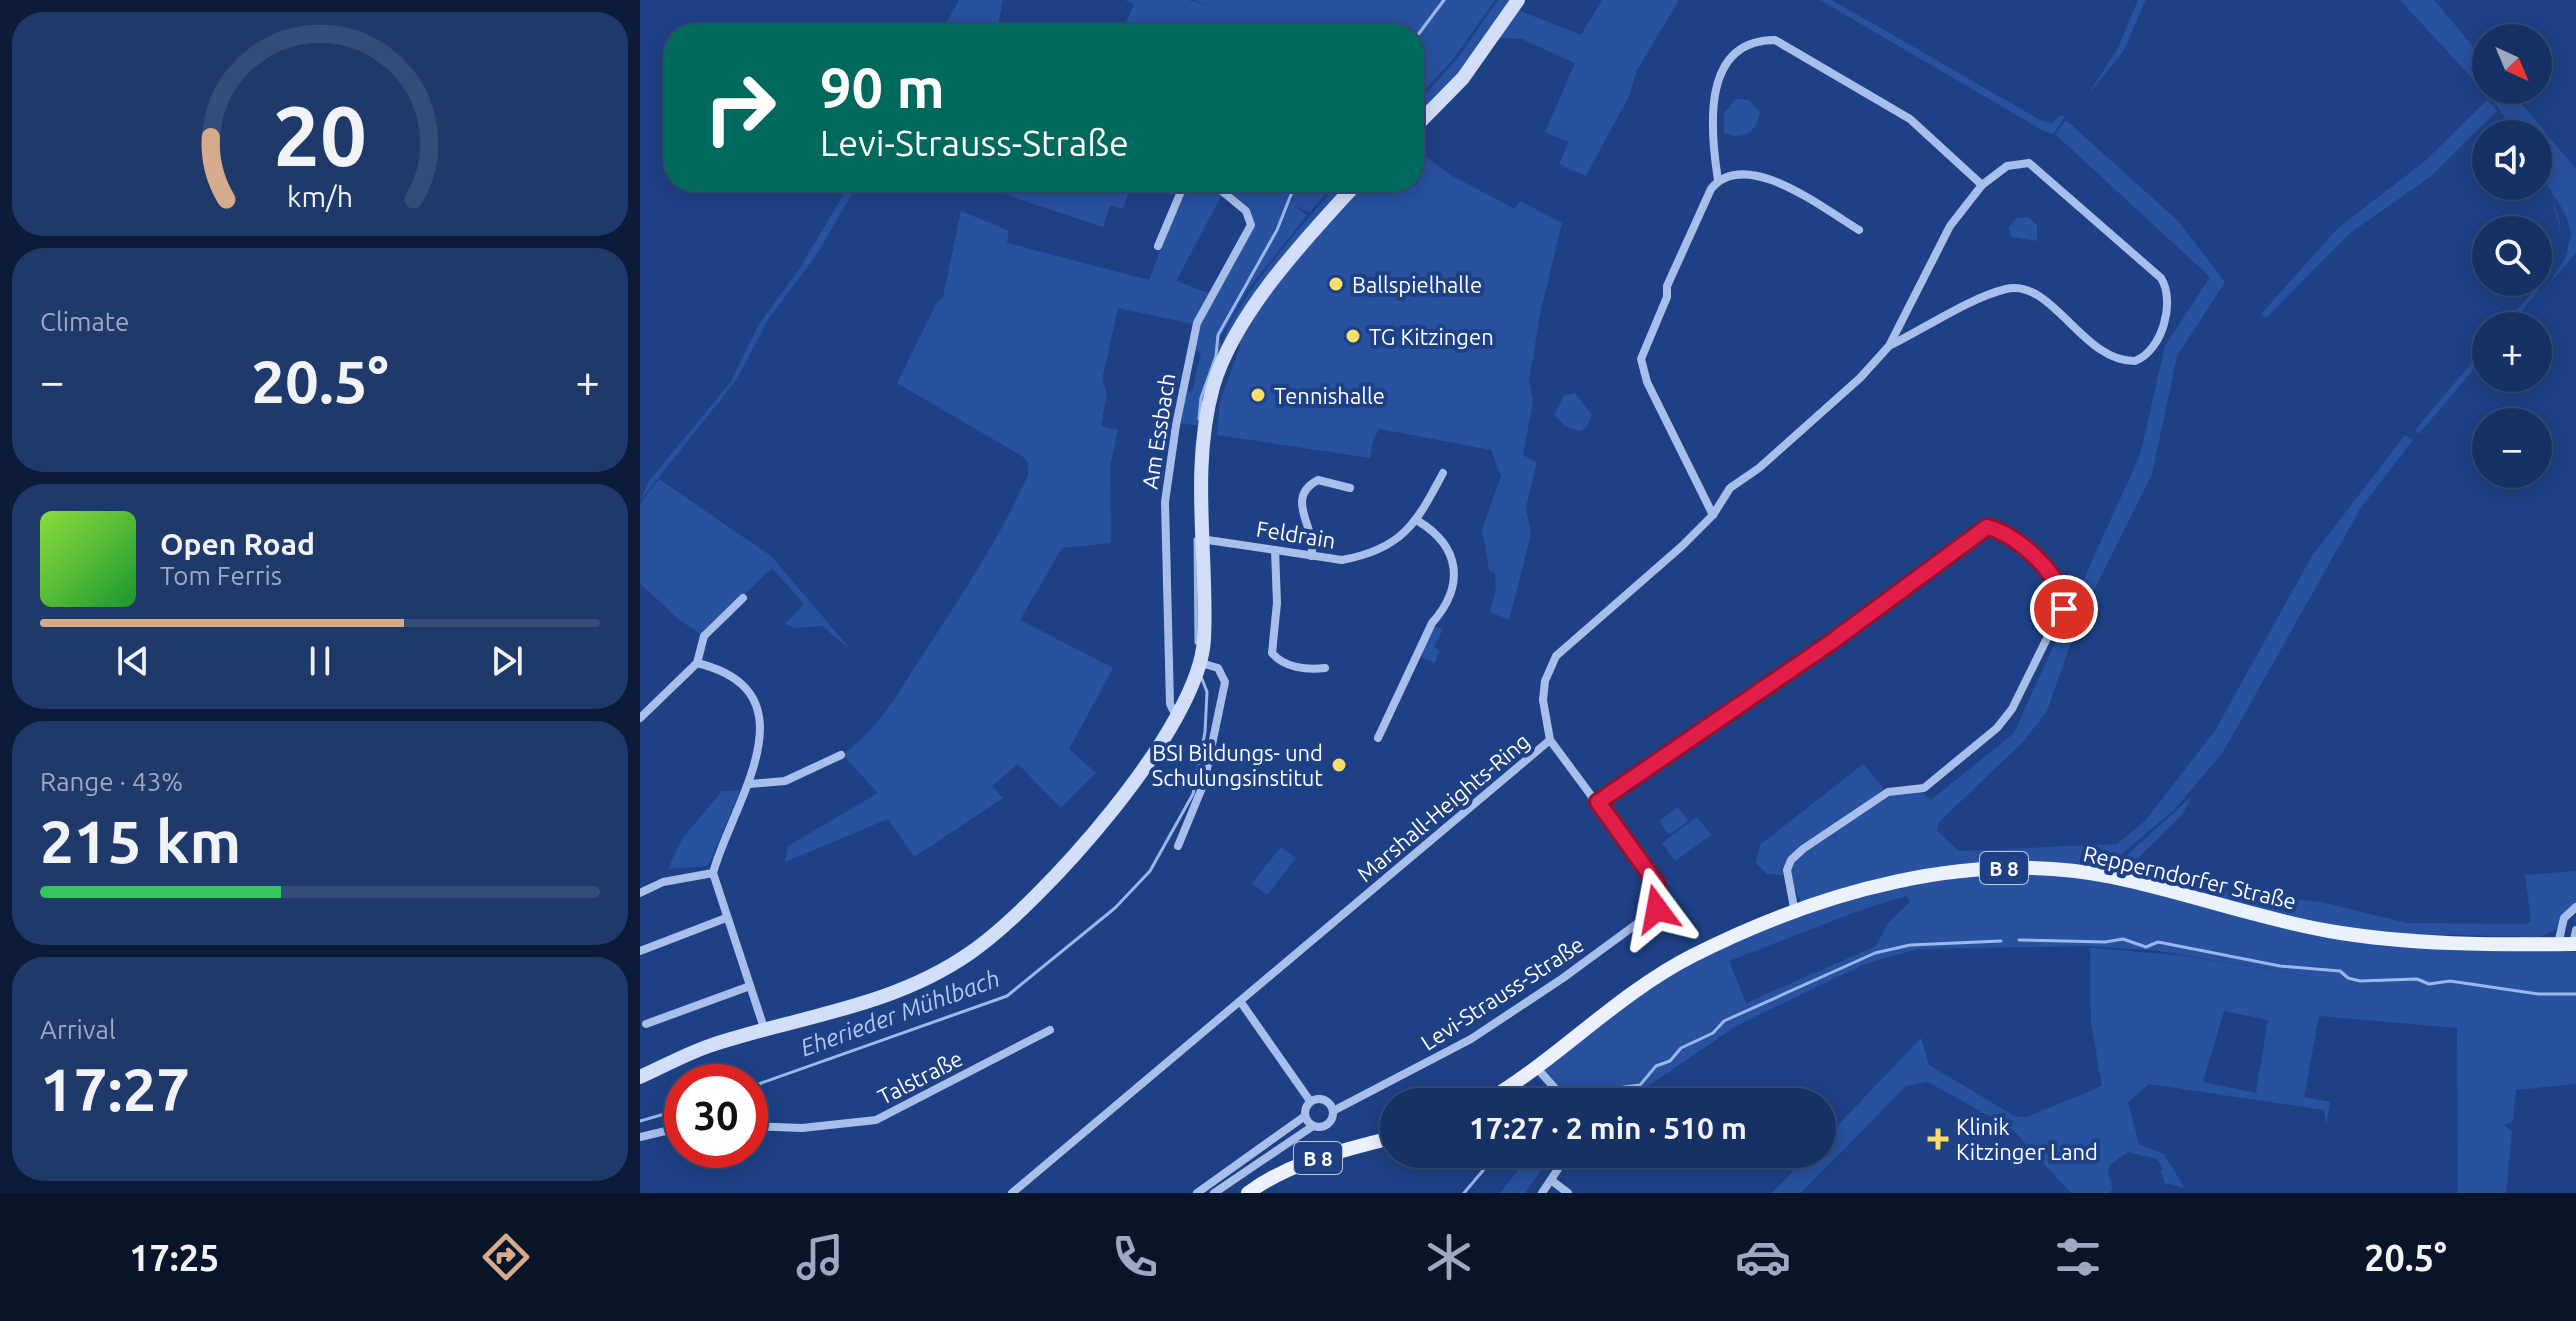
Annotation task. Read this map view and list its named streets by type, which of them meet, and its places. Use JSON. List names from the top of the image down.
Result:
{
  "streets": {
    "main road": ["B 8", "Repperndorfer Straße"],
    "street": [
      "Am Essbach",
      "Feldrain",
      "Marshall-Heights-Ring",
      "Levi-Strauss-Straße",
      "Talstraße"
    ]
  },
  "crossings": [
    ["Marshall-Heights-Ring", "Levi-Strauss-Straße"]
  ],
  "water": ["Eherieder Mühlbach"],
  "places": {
    "other": [
      "Ballspielhalle",
      "TG Kitzingen",
      "Tennishalle",
      "BSI Bildungs- und Schulungsinstitut"
    ],
    "health": ["Klinik Kitzinger Land"]
  },
  "north": "bottom right",
  "page": {
    "map_buttons": ["+", "−"],
    "turn": ["90 m", "Levi-Strauss-Straße"],
    "tile": [
      "Climate",
      ["Range · 43%", "215 km"],
      ["Arrival", "17:27"]
    ],
    "heat": ["−", "20.5°", "+"],
    "song": ["Open Road", "Tom Ferris"],
    "limit": "30",
    "trip": "17:27 · 2 min · 510 m",
    "tabs": ["17:25", "20.5°"],
    "gauge": ["20", "km/h"]
  }
}
